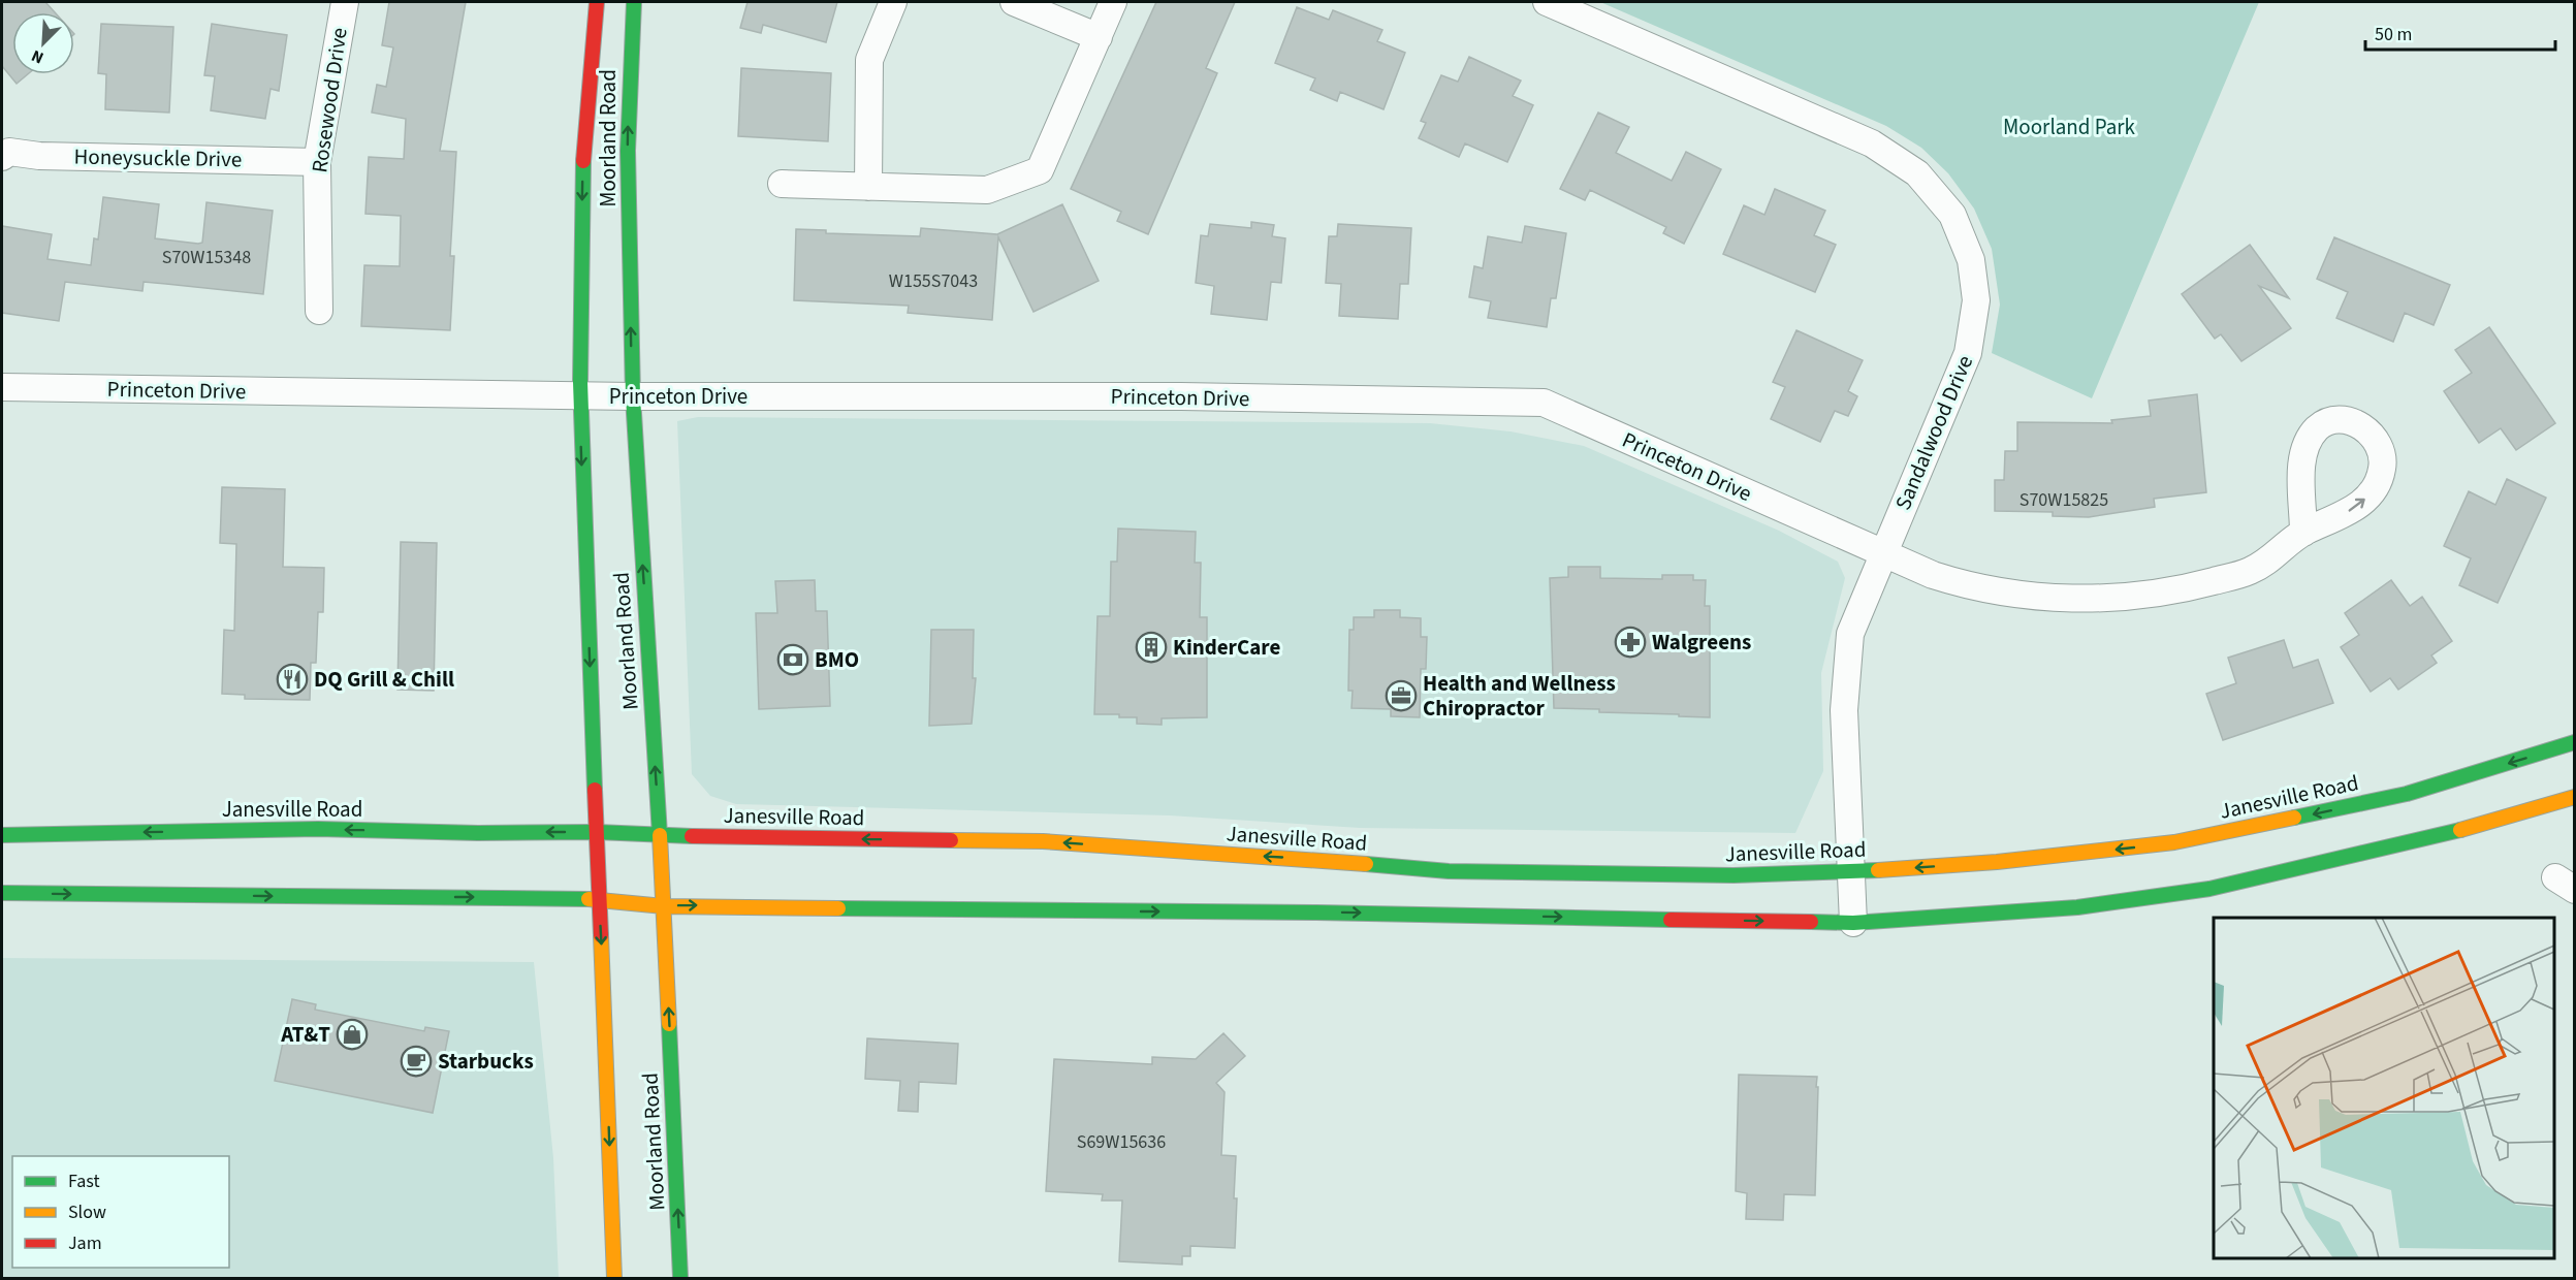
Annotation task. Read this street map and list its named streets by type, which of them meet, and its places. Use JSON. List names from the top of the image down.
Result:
{
  "streets": {
    "main road": ["Moorland Road", "Janesville Road"],
    "street": [
      "Rosewood Drive",
      "Honeysuckle Drive",
      "Princeton Drive",
      "Sandalwood Drive"
    ]
  },
  "crossings": [
    ["Rosewood Drive", "Honeysuckle Drive"],
    ["Moorland Road", "Princeton Drive"],
    ["Moorland Road", "Janesville Road"],
    ["Princeton Drive", "Sandalwood Drive"],
    ["Sandalwood Drive", "Janesville Road"]
  ],
  "parks": ["Moorland Park"],
  "places": {
    "pharmacy": ["Walgreens"],
    "building": ["KinderCare"],
    "bank": ["BMO"],
    "restaurant": ["DQ Grill & Chill"],
    "office": ["Health and Wellness Chiropractor"],
    "shop": ["AT&T"],
    "cafe": ["Starbucks"]
  },
  "house_numbers": [
    "S70W15348",
    "W155S7043",
    "S70W15825",
    "S69W15636"
  ],
  "legend": ["Fast", "Slow", "Jam"],
  "scale_bar": "50 m",
  "north": "bottom left"
}
